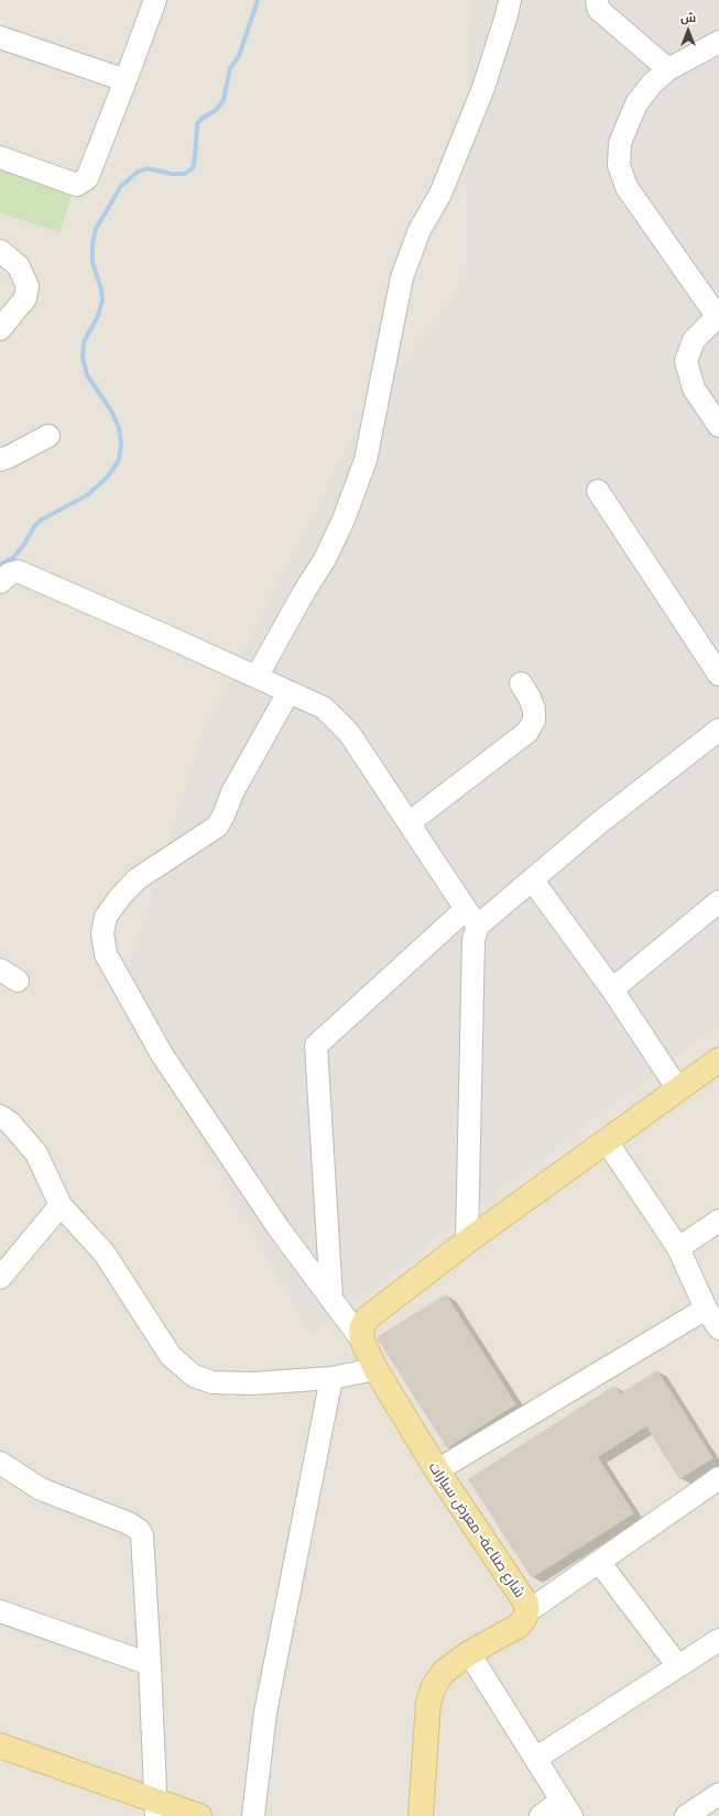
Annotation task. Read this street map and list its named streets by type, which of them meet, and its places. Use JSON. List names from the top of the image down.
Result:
{
  "streets": {
    "main road": ["شارع صناعة- معرض سيارات"]
  },
  "north": "top"
}
